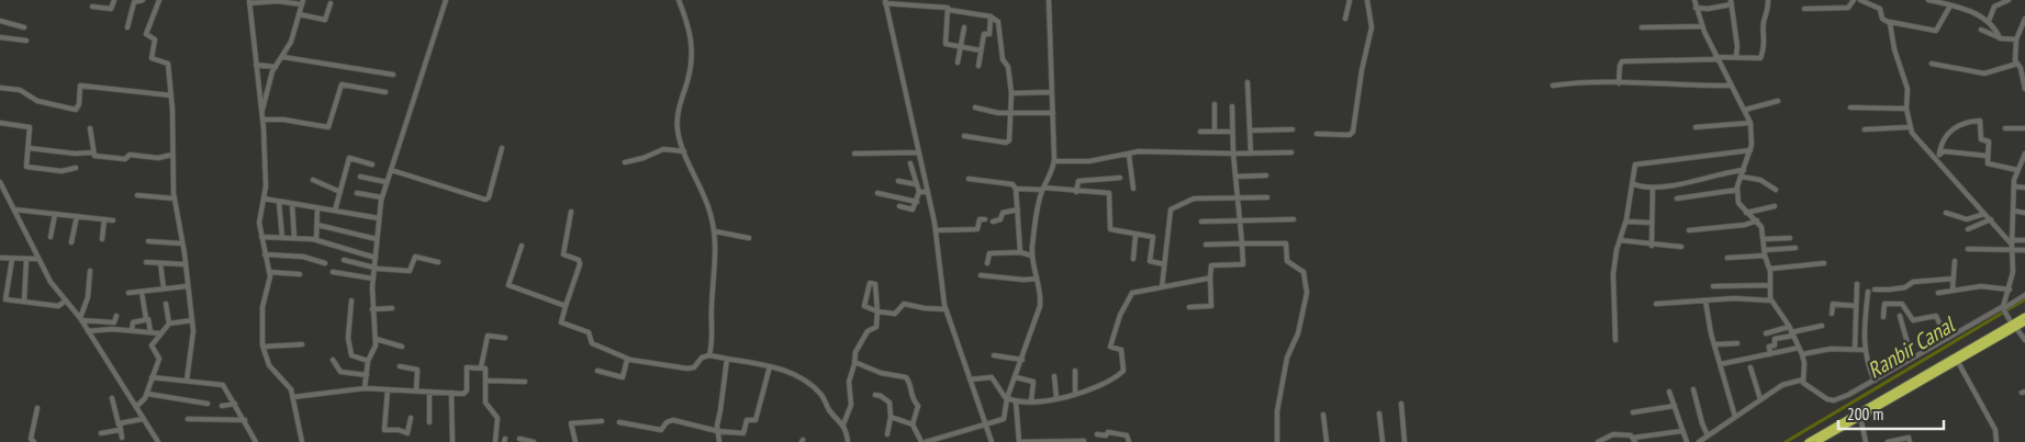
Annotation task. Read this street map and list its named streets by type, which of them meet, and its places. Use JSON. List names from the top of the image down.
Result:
{
  "water": ["Ranbir Canal"],
  "scale_bar": "200 m"
}
